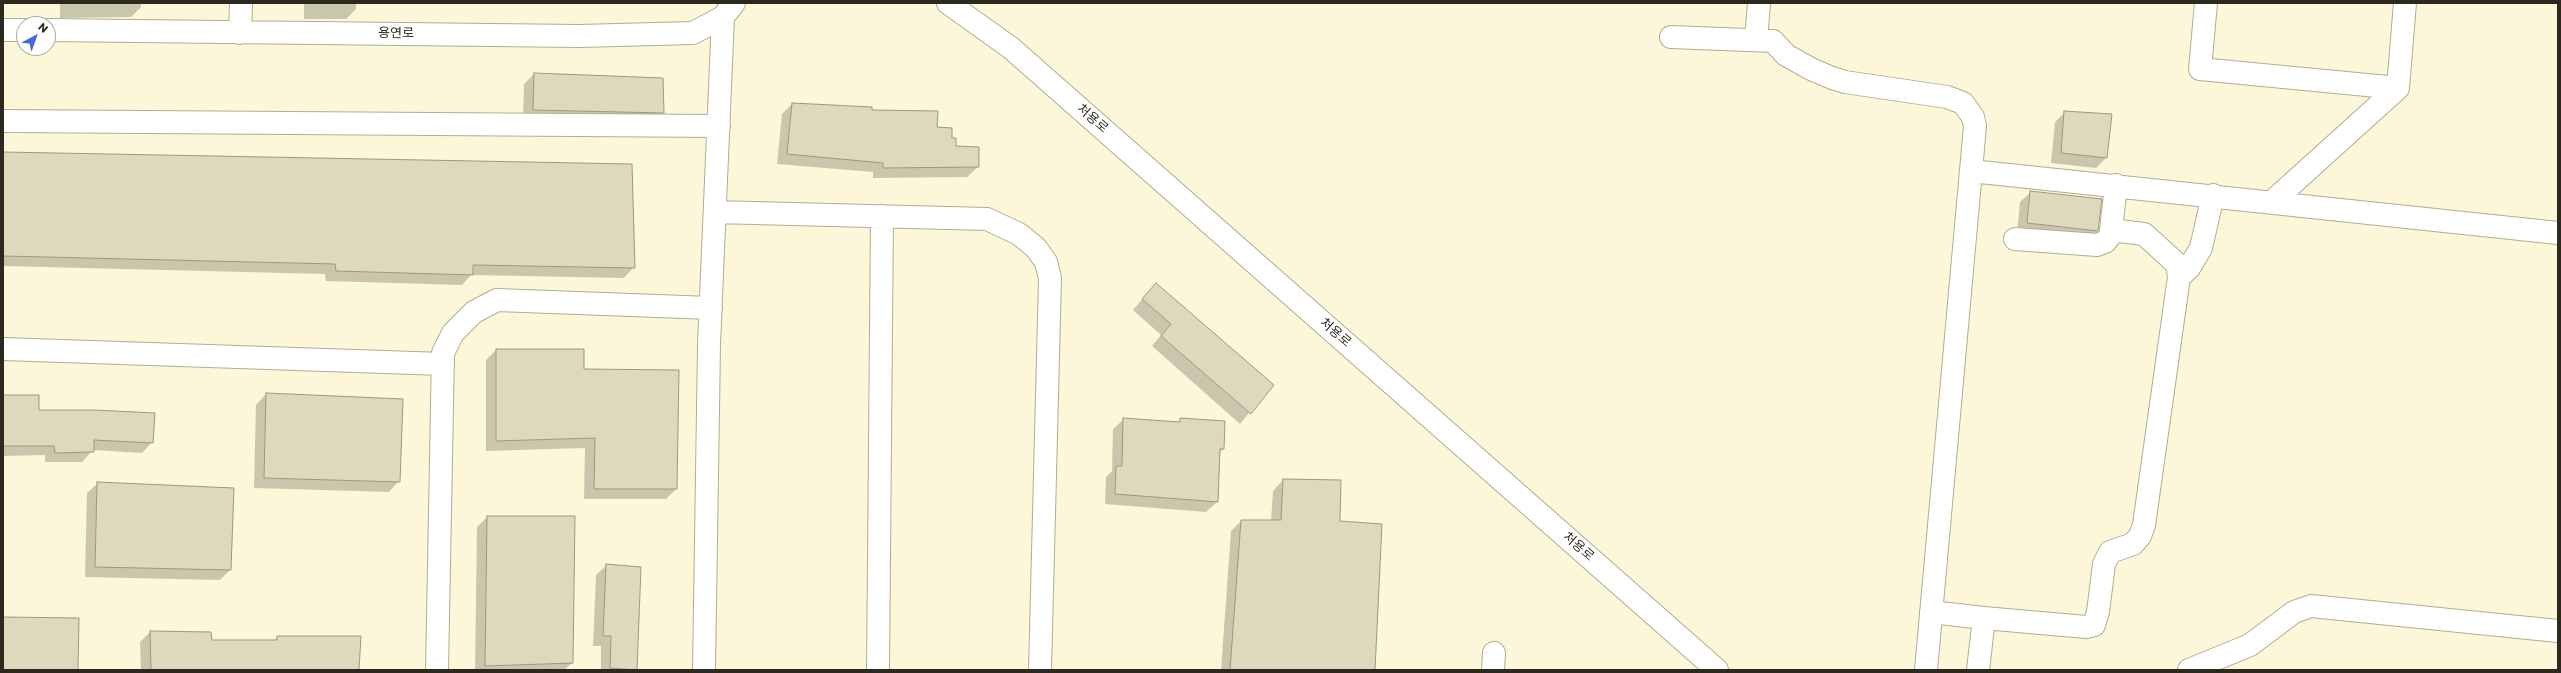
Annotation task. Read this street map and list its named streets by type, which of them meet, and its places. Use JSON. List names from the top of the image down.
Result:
{
  "streets": {
    "street": ["용연로", "처용로"]
  },
  "north": "top right"
}
